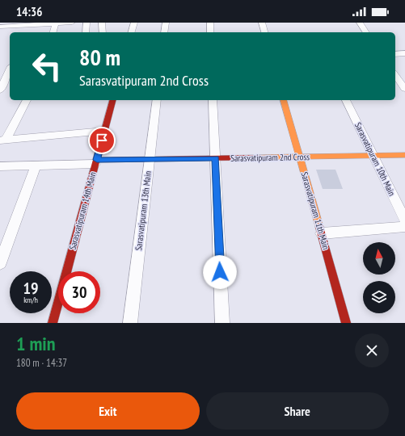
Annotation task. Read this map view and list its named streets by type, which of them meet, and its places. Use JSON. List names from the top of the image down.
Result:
{
  "streets": {
    "street": [
      "Sarasvatipuram 2nd Cross",
      "Sarasvatipuram 10th Main",
      "Sarasvatipuram 14th Main",
      "Sarasvatipuram 13th Main",
      "Sarasvatipuram 11th Main"
    ]
  },
  "crossings": [
    ["Sarasvatipuram 2nd Cross", "Sarasvatipuram 10th Main"],
    ["Sarasvatipuram 2nd Cross", "Sarasvatipuram 14th Main"],
    ["Sarasvatipuram 2nd Cross", "Sarasvatipuram 13th Main"],
    ["Sarasvatipuram 2nd Cross", "Sarasvatipuram 11th Main"]
  ],
  "north": "top",
  "page": {
    "status": "14:36",
    "turn": ["80 m", "Sarasvatipuram 2nd Cross"],
    "speed": "19 km/h",
    "limit": "30",
    "heading": ["1 min", "180 m · 14:37"],
    "buttons": ["Exit", "Share"]
  }
}
